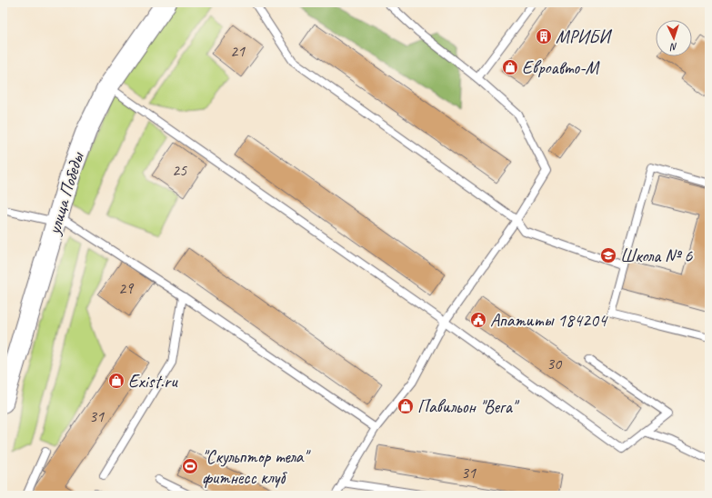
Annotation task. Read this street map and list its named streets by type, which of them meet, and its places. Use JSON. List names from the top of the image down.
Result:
{
  "streets": {
    "main road": ["улица Победы"]
  },
  "places": {
    "building": ["МРИБИ"],
    "shop": ["Евроавто-М", "Exist.ru", "Павильон \"Вега\""],
    "school or university": ["Школа № 6"],
    "public building": ["Апатиты 184204"],
    "sports": ["\"Скульптор тела\" фитнесс клуб"]
  },
  "house_numbers": [
    "21",
    "25",
    "29",
    "30",
    "31",
    "31"
  ],
  "north": "bottom"
}
